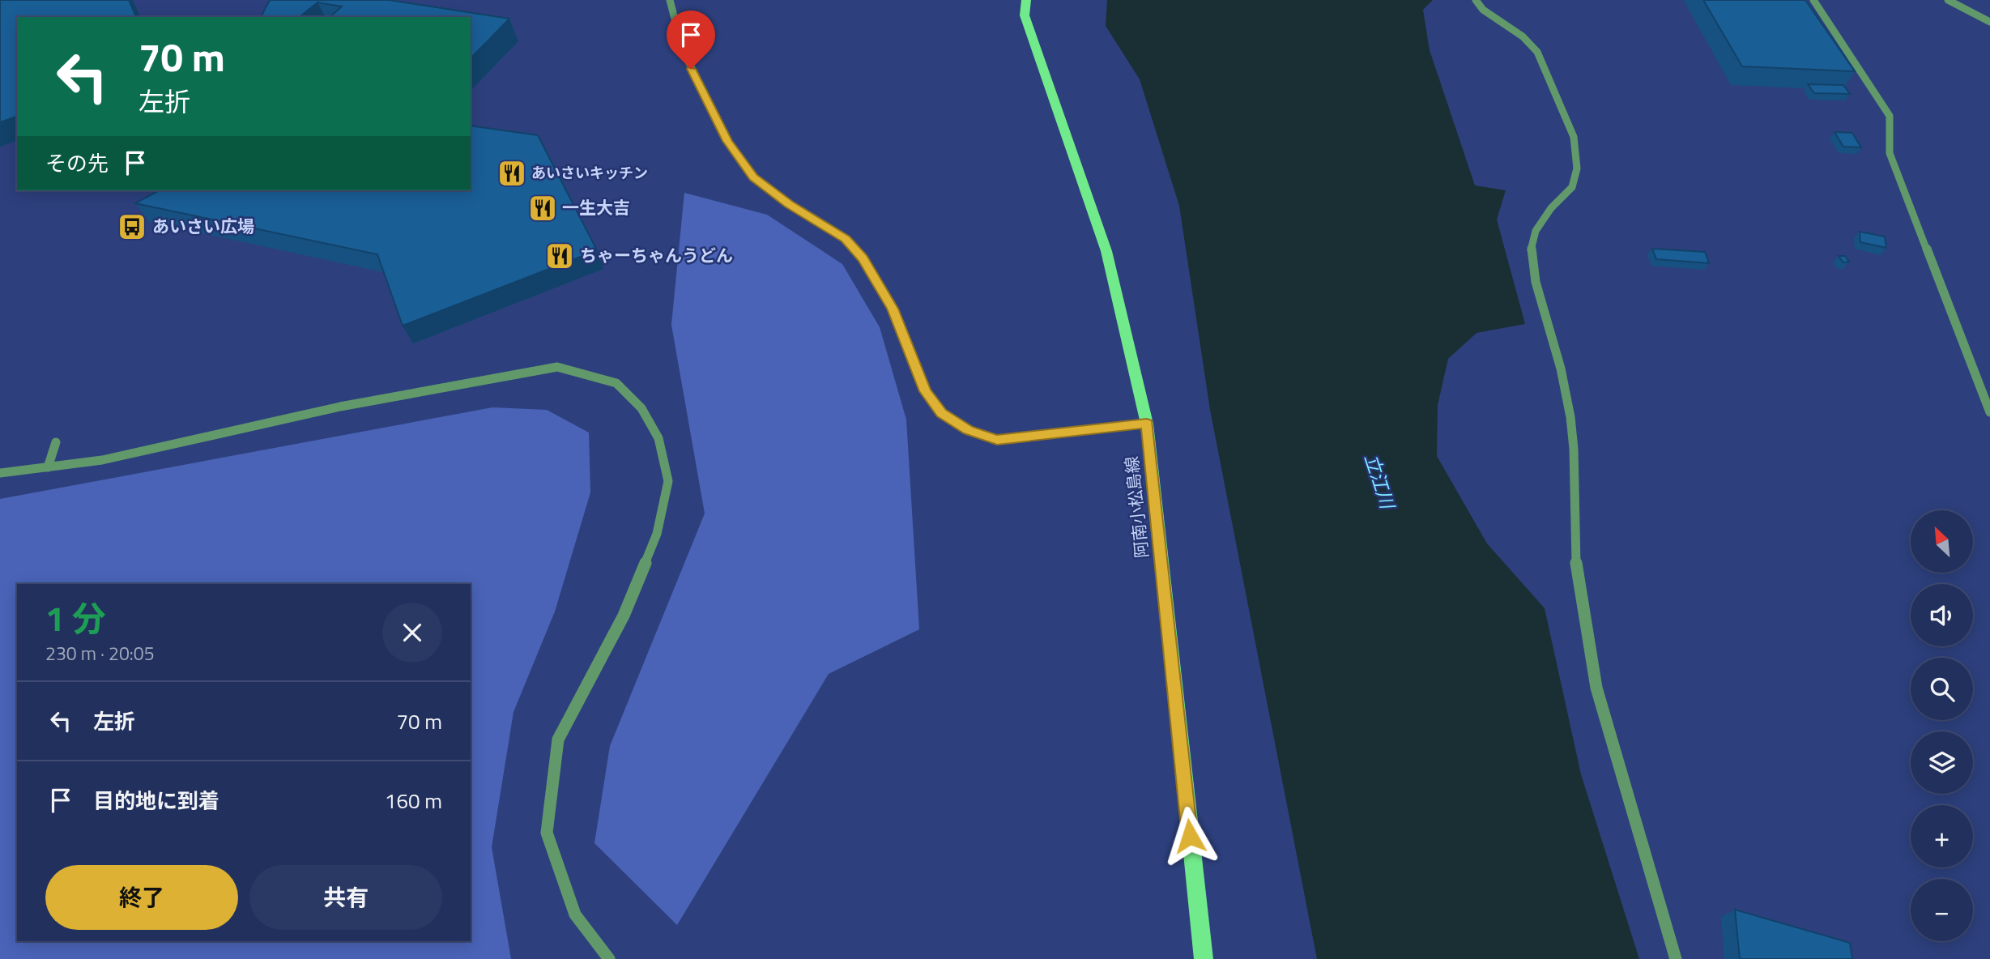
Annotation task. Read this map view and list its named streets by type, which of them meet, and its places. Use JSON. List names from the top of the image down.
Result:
{
  "streets": {
    "main road": ["阿南小松島線"]
  },
  "water": ["立江川"],
  "places": {
    "restaurant": ["あいさいキッチン", "一生大吉", "ちゃーちゃんうどん"],
    "bus stop": ["あいさい広場"]
  },
  "north": "top left",
  "page": {
    "turn": ["70 m", "左折"],
    "then": "その先",
    "map_buttons": ["+", "−"],
    "heading": ["1 分", "230 m · 20:05"],
    "list": [
      {
        "name": "左折",
        "value": "70 m"
      },
      {
        "name": "目的地に到着",
        "value": "160 m"
      }
    ],
    "buttons": ["終了", "共有"]
  }
}
